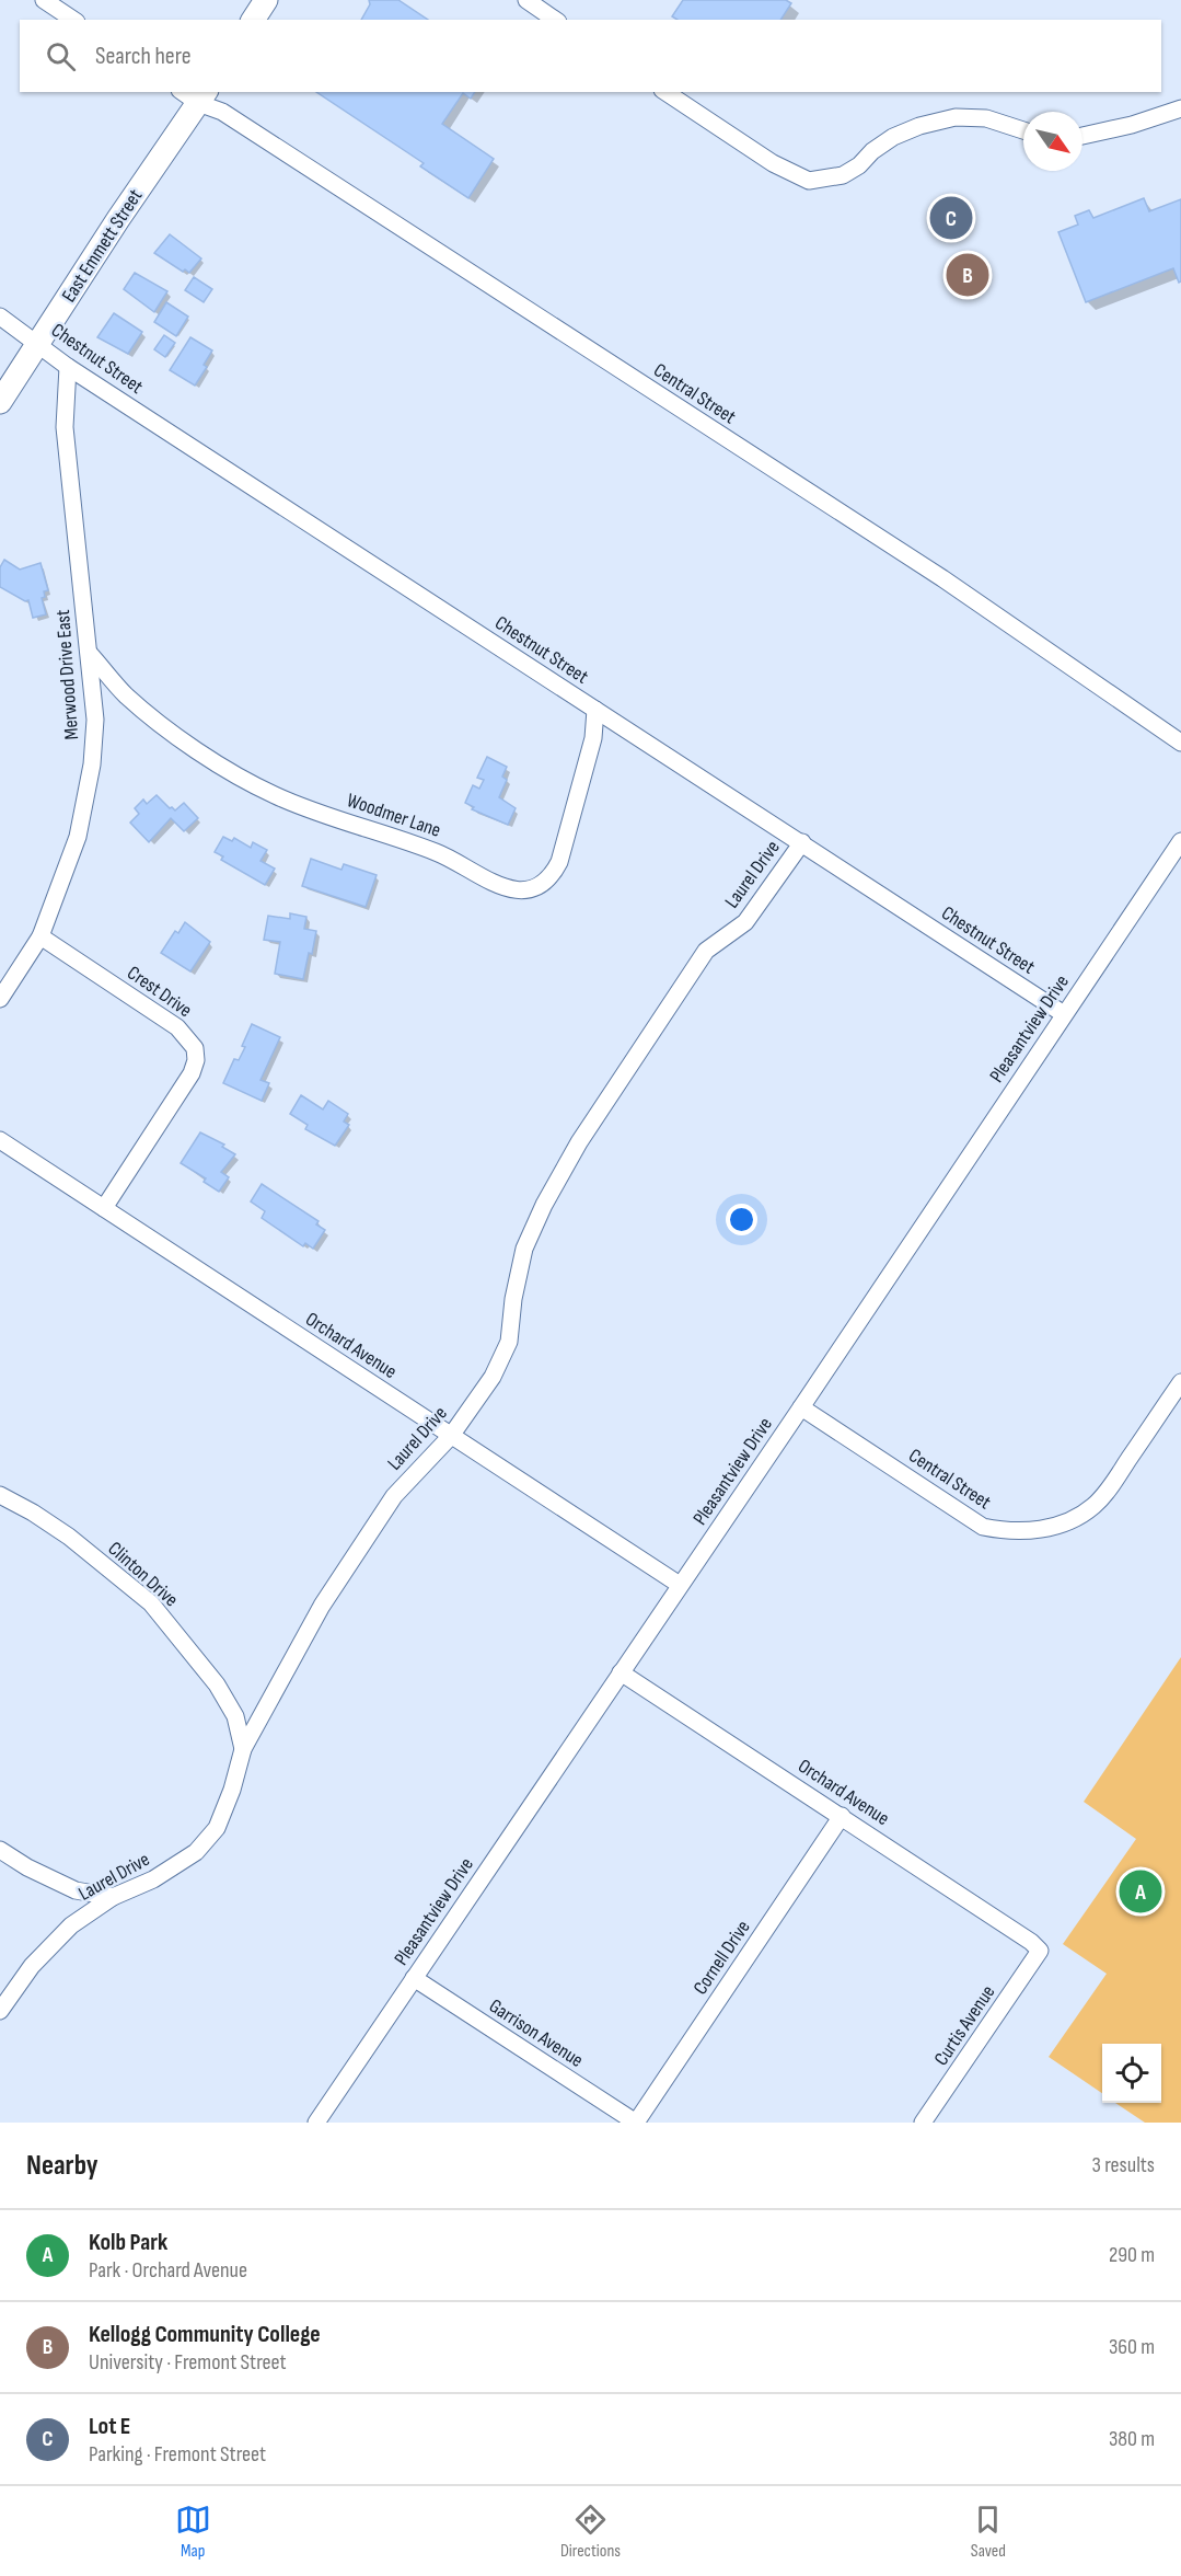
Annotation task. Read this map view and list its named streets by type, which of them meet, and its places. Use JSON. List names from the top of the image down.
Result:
{
  "streets": {
    "street": [
      "East Emmett Street",
      "Chestnut Street",
      "Central Street",
      "Merwood Drive East",
      "Woodmer Lane",
      "Laurel Drive",
      "Crest Drive",
      "Pleasantview Drive",
      "Orchard Avenue",
      "Clinton Drive",
      "Cornell Drive",
      "Curtis Avenue",
      "Garrison Avenue"
    ]
  },
  "crossings": [
    ["East Emmett Street", "Chestnut Street"],
    ["East Emmett Street", "Central Street"],
    ["Chestnut Street", "Merwood Drive East"],
    ["Chestnut Street", "Woodmer Lane"],
    ["Chestnut Street", "Laurel Drive"],
    ["Chestnut Street", "Pleasantview Drive"],
    ["Central Street", "Pleasantview Drive"],
    ["Merwood Drive East", "Woodmer Lane"],
    ["Merwood Drive East", "Crest Drive"],
    ["Laurel Drive", "Orchard Avenue"],
    ["Laurel Drive", "Clinton Drive"],
    ["Crest Drive", "Orchard Avenue"],
    ["Pleasantview Drive", "Orchard Avenue"],
    ["Pleasantview Drive", "Garrison Avenue"],
    ["Orchard Avenue", "Cornell Drive"],
    ["Orchard Avenue", "Curtis Avenue"],
    ["Cornell Drive", "Garrison Avenue"]
  ],
  "north": "bottom right",
  "page": {
    "search": "Search here",
    "pins": ["C", "B", "A"],
    "heading": ["Nearby", "3 results"],
    "list": [
      {
        "mark": "A",
        "name": "Kolb Park",
        "note": "Park · Orchard Avenue",
        "value": "290 m"
      },
      {
        "mark": "B",
        "name": "Kellogg Community College",
        "note": "University · Fremont Street",
        "value": "360 m"
      },
      {
        "mark": "C",
        "name": "Lot E",
        "note": "Parking · Fremont Street",
        "value": "380 m"
      }
    ],
    "nav": ["Map", "Directions", "Saved"]
  }
}
